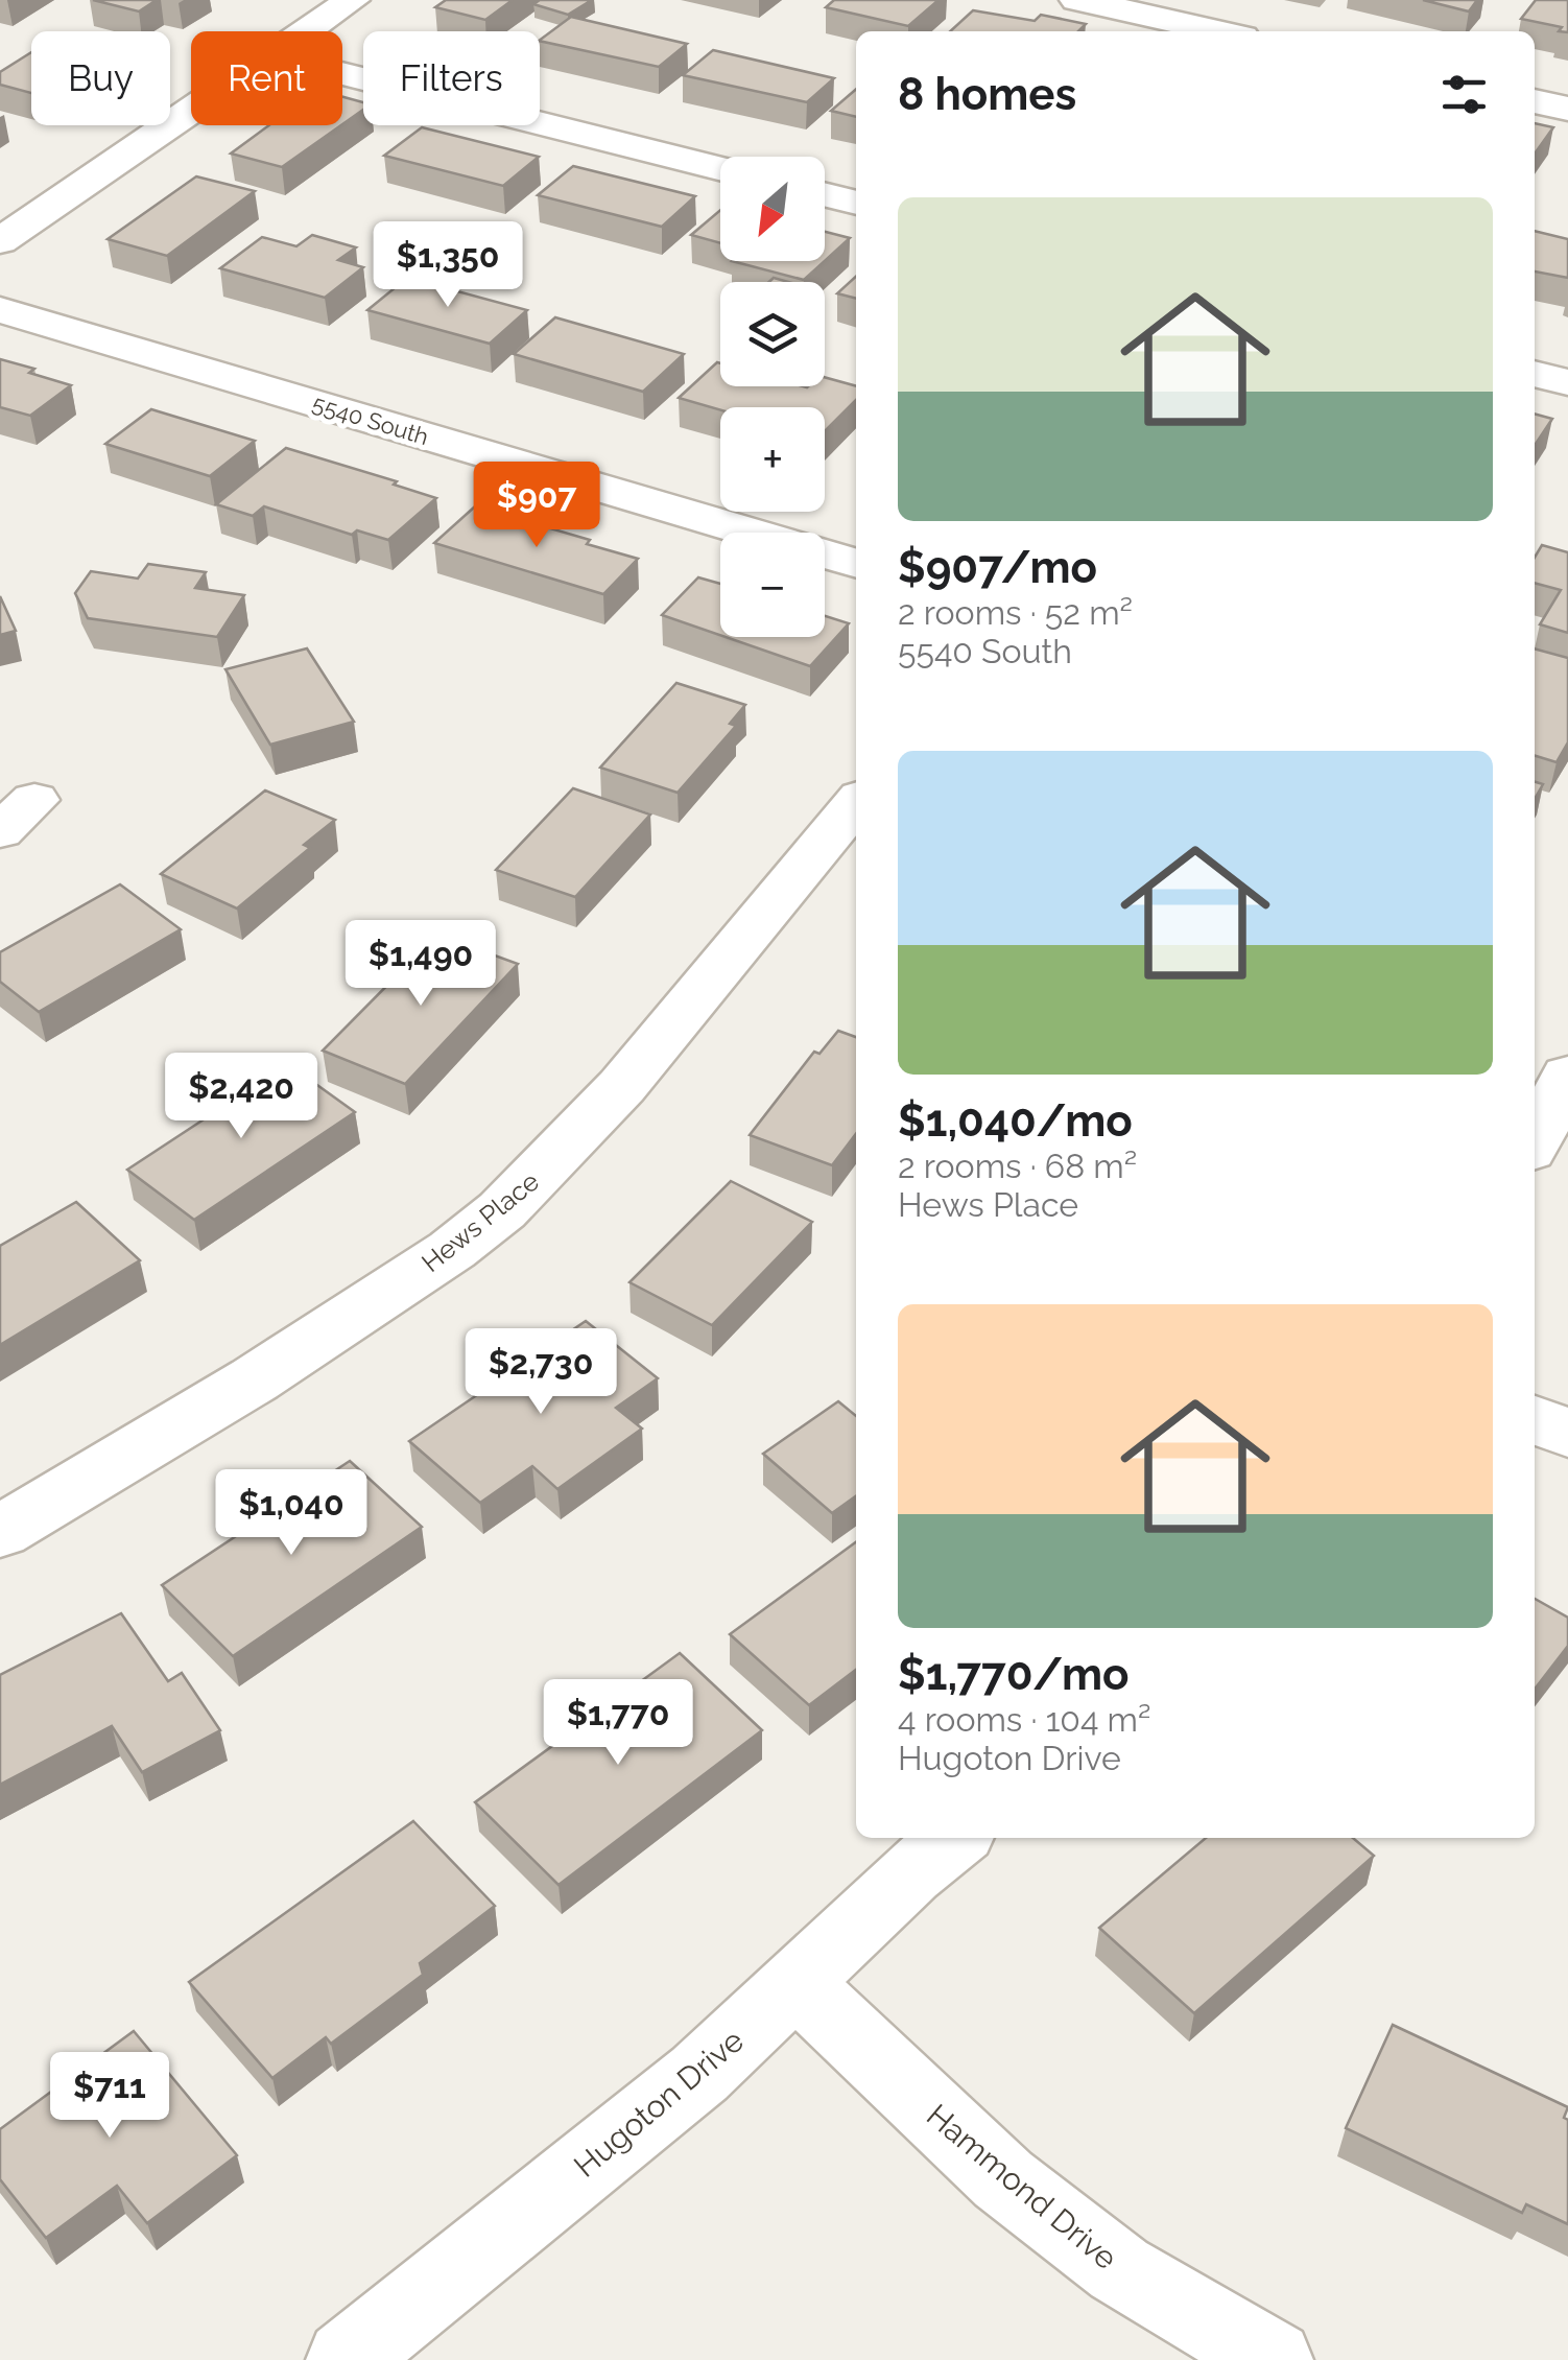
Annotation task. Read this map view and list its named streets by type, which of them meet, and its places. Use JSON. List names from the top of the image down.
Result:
{
  "streets": {
    "street": [
      "5540 South",
      "Hews Place",
      "Hugoton Drive",
      "Hammond Drive"
    ]
  },
  "crossings": [
    ["Hugoton Drive", "Hammond Drive"]
  ],
  "north": "bottom left",
  "page": {
    "chip": ["Buy", "Rent", "Filters"],
    "heading": "8 homes",
    "map_buttons": ["+", "−"],
    "list": [
      {
        "name": "$907/mo",
        "note": "2 rooms · 52 m² · 5540 South"
      },
      {
        "name": "$1,040/mo",
        "note": "2 rooms · 68 m² · Hews Place"
      },
      {
        "name": "$1,770/mo",
        "note": "4 rooms · 104 m² · Hugoton Drive"
      }
    ],
    "price": [
      "$1,350",
      "$907",
      "$1,490",
      "$2,420",
      "$2,730",
      "$1,040",
      "$1,770",
      "$711"
    ]
  }
}
